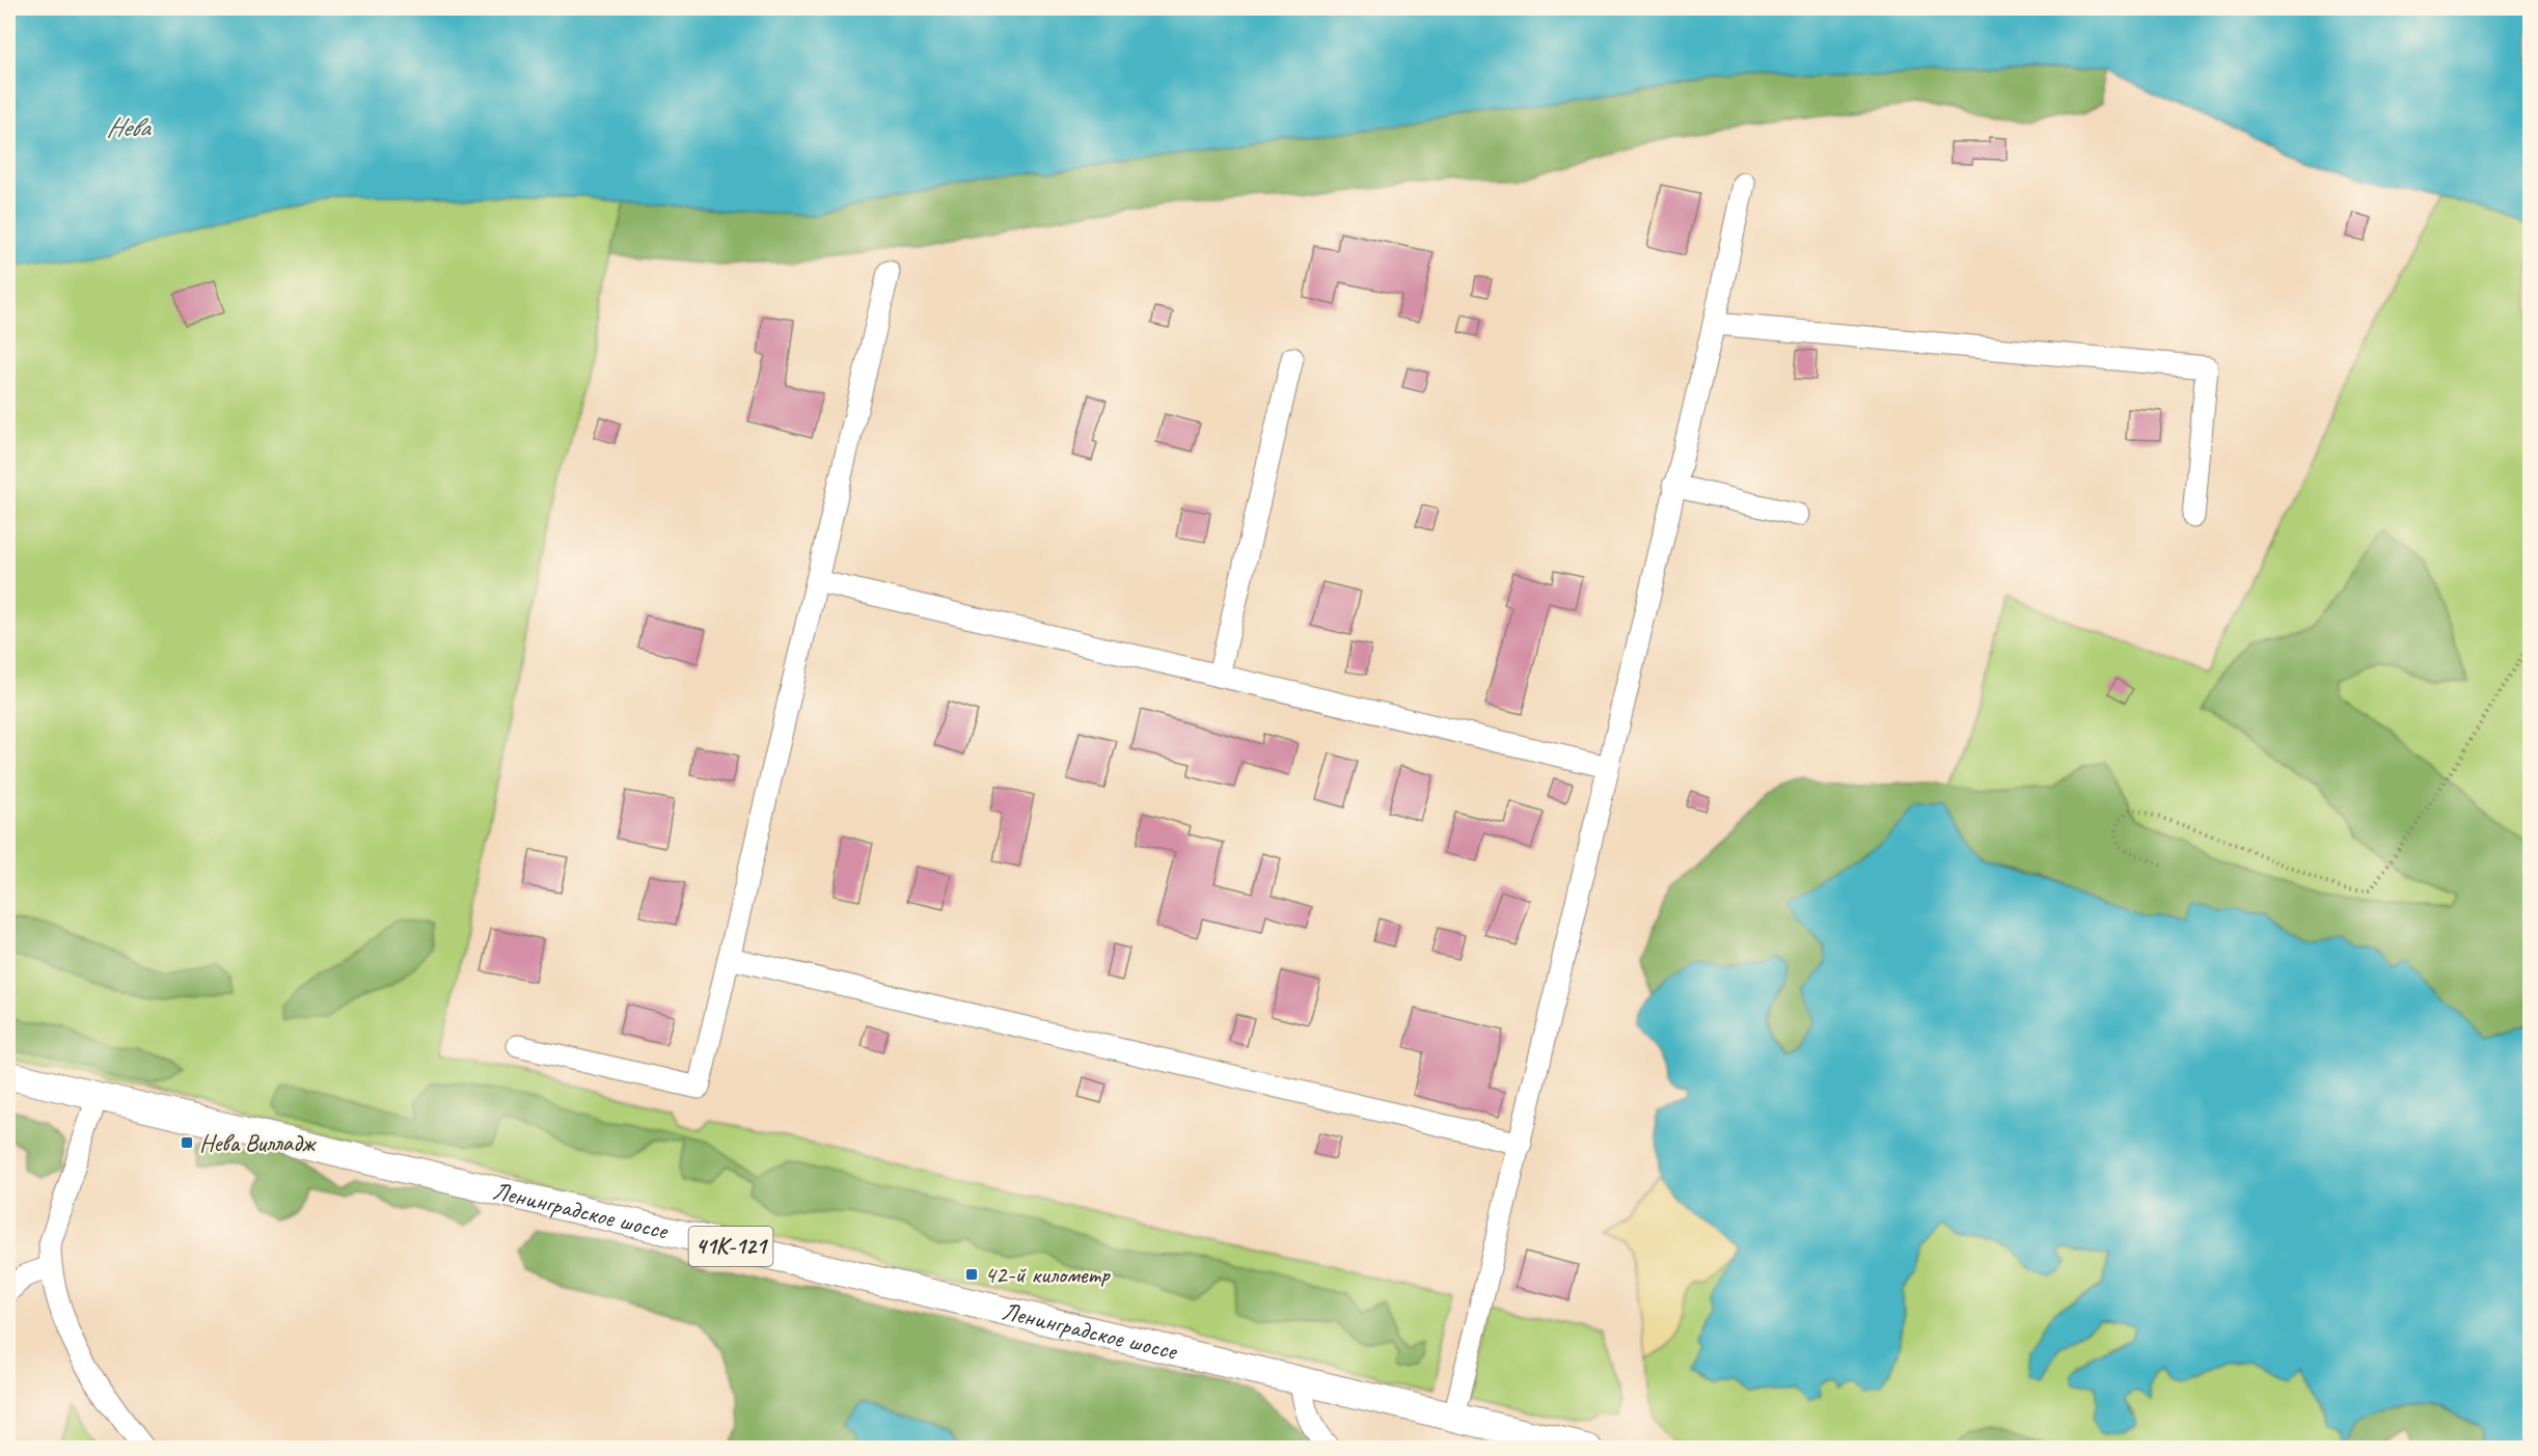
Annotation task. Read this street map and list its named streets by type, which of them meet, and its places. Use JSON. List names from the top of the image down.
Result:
{
  "streets": {
    "main road": ["Ленинградское шоссе", "41К-121"]
  },
  "water": ["Нева"],
  "places": {
    "transit": ["Нева Вилладж", "42-й километр"]
  }
}
